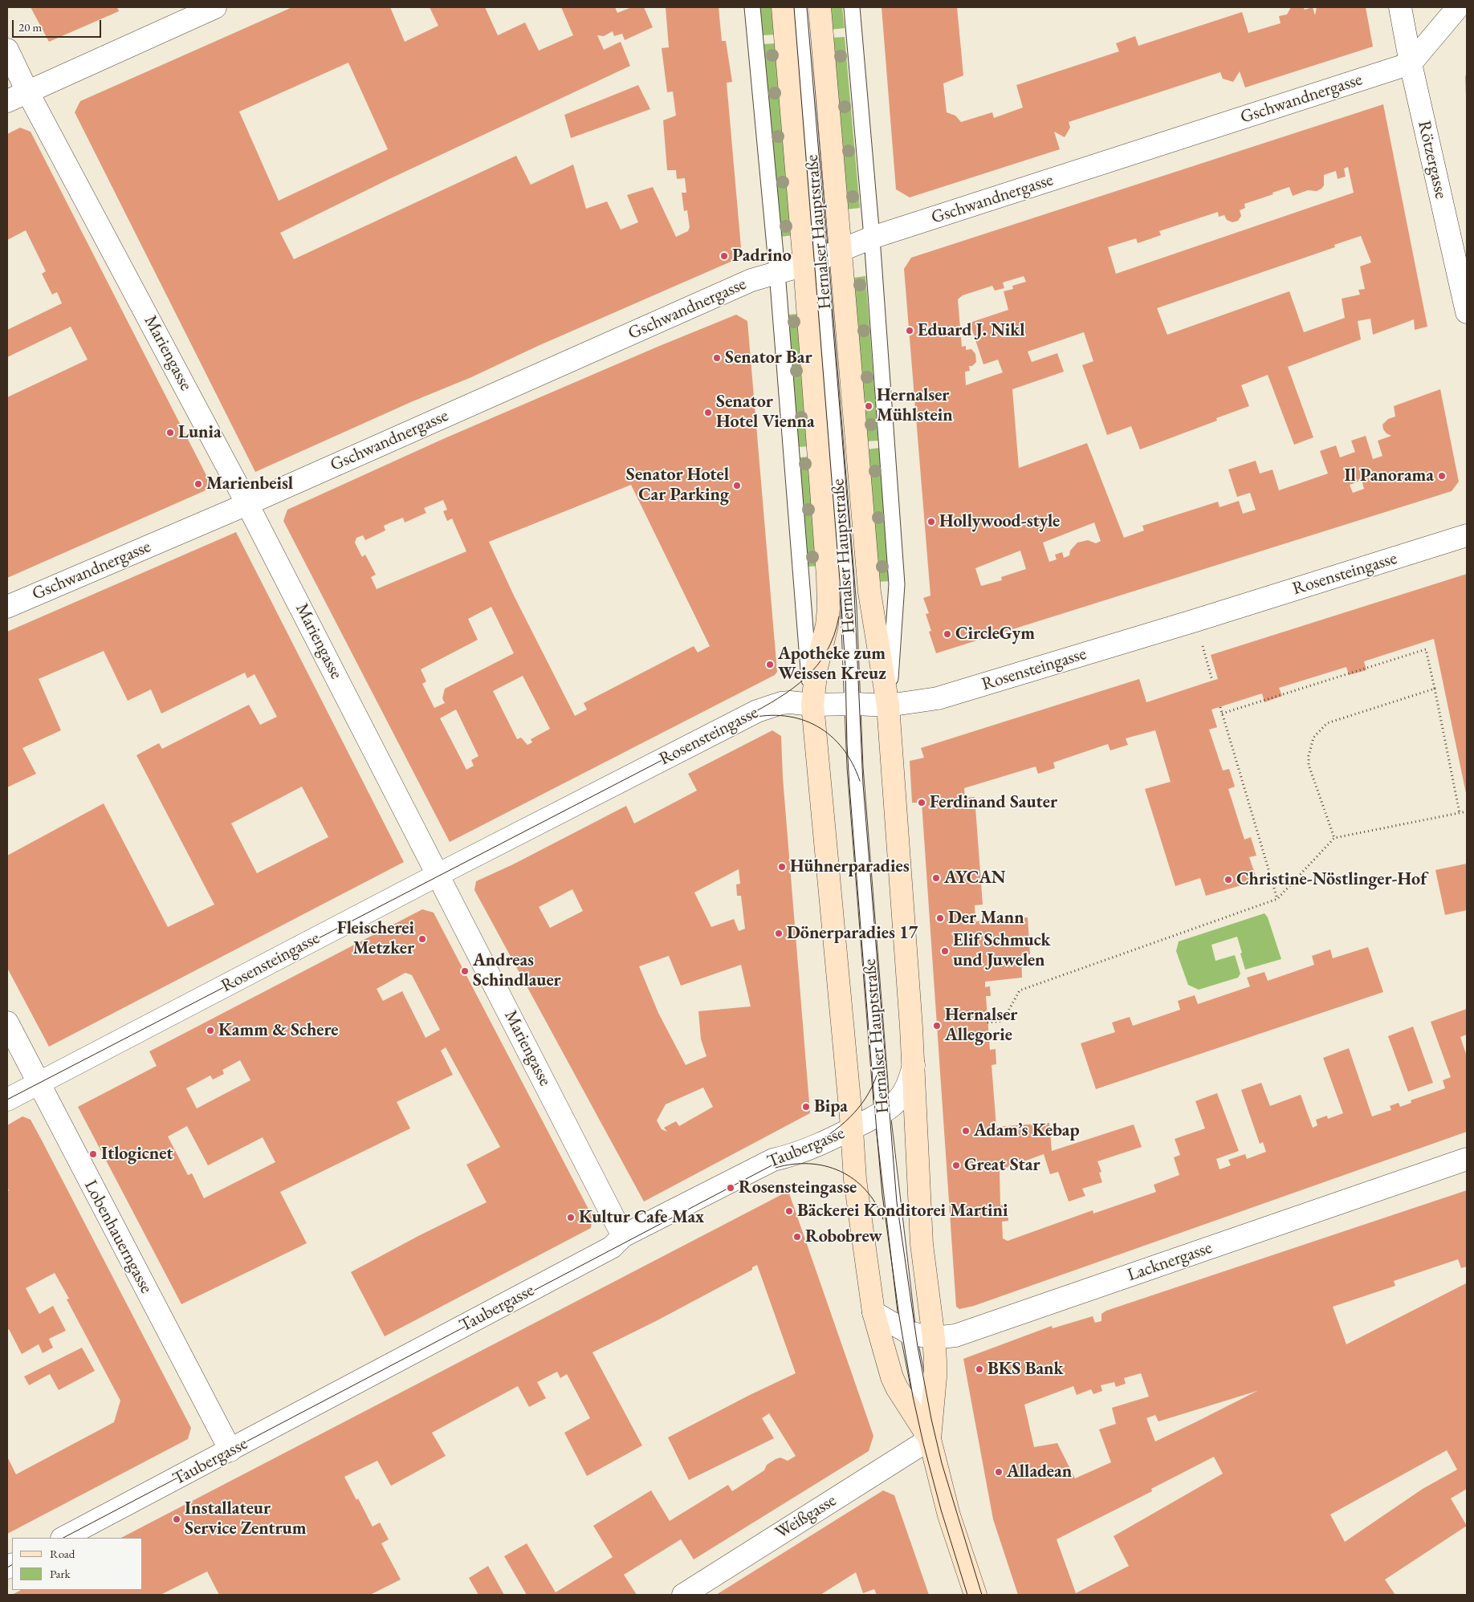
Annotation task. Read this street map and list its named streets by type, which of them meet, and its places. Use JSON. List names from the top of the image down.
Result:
{
  "streets": {
    "main road": ["Hernalser Hauptstraße"],
    "street": [
      "Gschwandnergasse",
      "Rötzergasse",
      "Mariengasse",
      "Rosensteingasse",
      "Taubergasse",
      "Lobenhauerngasse",
      "Lacknergasse",
      "Weißgasse"
    ]
  },
  "crossings": [
    ["Gschwandnergasse", "Rötzergasse"],
    ["Gschwandnergasse", "Hernalser Hauptstraße"],
    ["Gschwandnergasse", "Mariengasse"],
    ["Hernalser Hauptstraße", "Rosensteingasse"],
    ["Hernalser Hauptstraße", "Taubergasse"],
    ["Hernalser Hauptstraße", "Lacknergasse"],
    ["Hernalser Hauptstraße", "Weißgasse"],
    ["Mariengasse", "Rosensteingasse"],
    ["Mariengasse", "Taubergasse"],
    ["Rosensteingasse", "Lobenhauerngasse"],
    ["Taubergasse", "Lobenhauerngasse"]
  ],
  "places": [
    "Padrino",
    "Eduard J. Nikl",
    "Senator Bar",
    "Hernalser Mühlstein",
    "Senator Hotel Vienna",
    "Lunia",
    "Il Panorama",
    "Marienbeisl",
    "Senator Hotel Car Parking",
    "Hollywood-style",
    "CircleGym",
    "Apotheke zum Weissen Kreuz",
    "Ferdinand Sauter",
    "Hühnerparadies",
    "AYCAN",
    "Christine-Nöstlinger-Hof",
    "Der Mann",
    "Dönerparadies 17",
    "Fleischerei Metzker",
    "Elif Schmuck und Juwelen",
    "Andreas Schindlauer",
    "Hernalser Allegorie",
    "Kamm & Schere",
    "Bipa",
    "Adam’s Kebap",
    "Itlogicnet",
    "Great Star",
    "Rosensteingasse",
    "Bäckerei Konditorei Martini",
    "Kultur Cafe Max",
    "Robobrew",
    "BKS Bank",
    "Alladean",
    "Installateur Service Zentrum"
  ],
  "legend": ["Road", "Park"],
  "scale_bar": "20 m"
}
